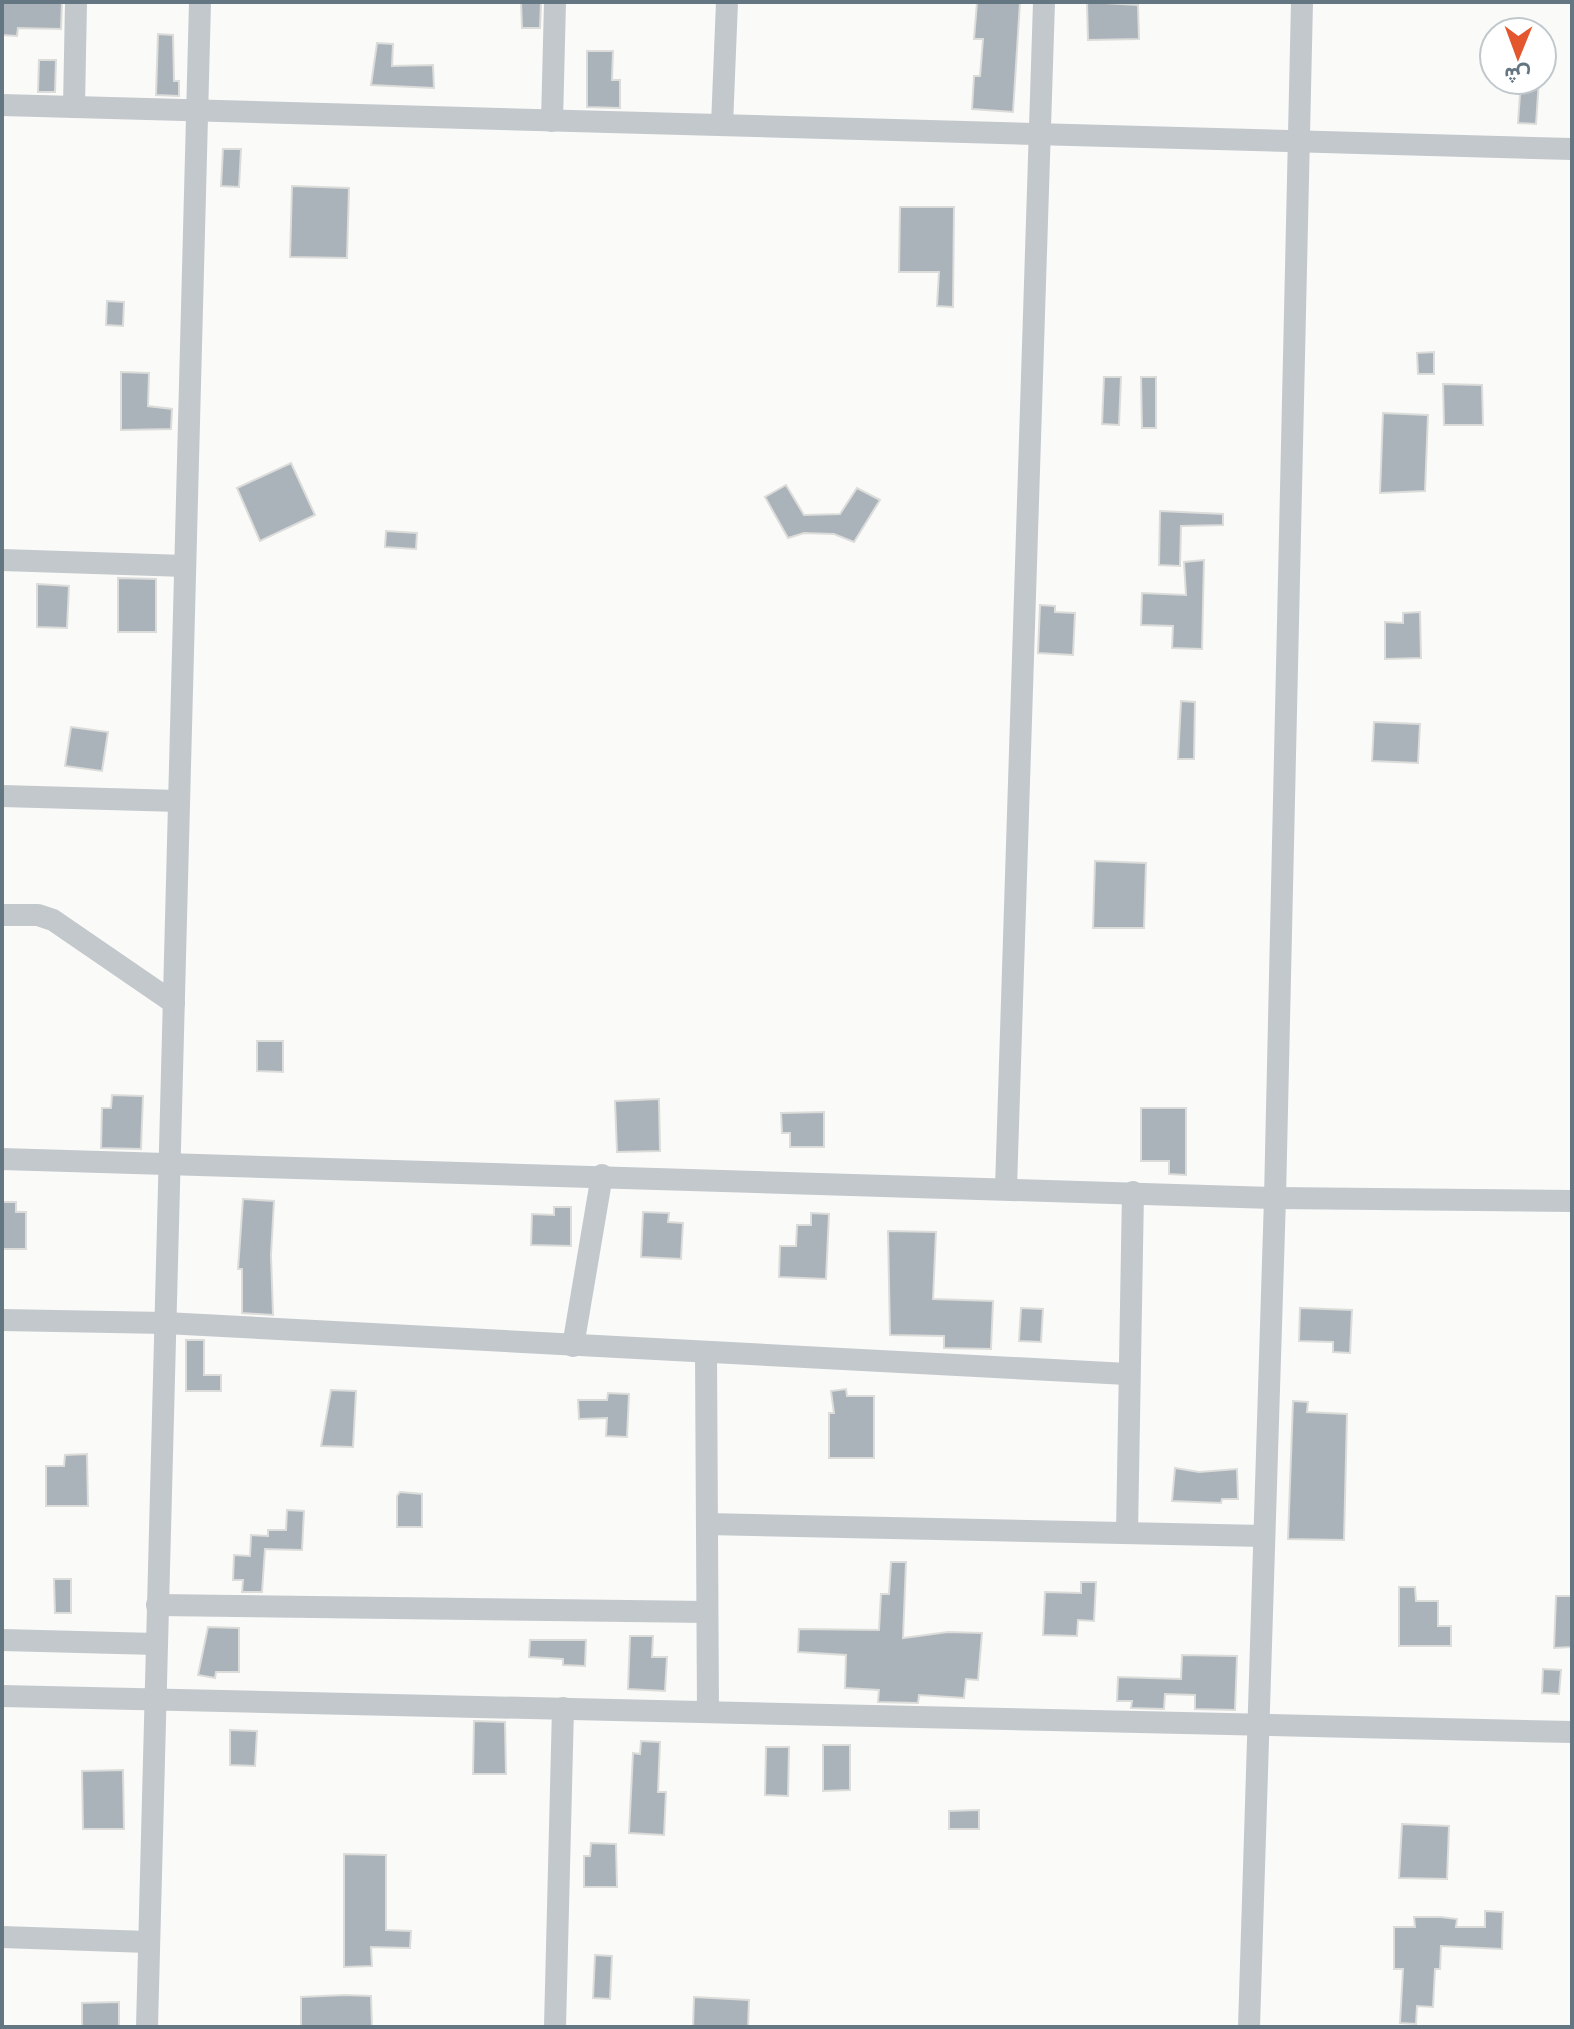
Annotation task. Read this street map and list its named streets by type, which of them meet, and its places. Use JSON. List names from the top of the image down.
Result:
{
  "north": "bottom"
}
